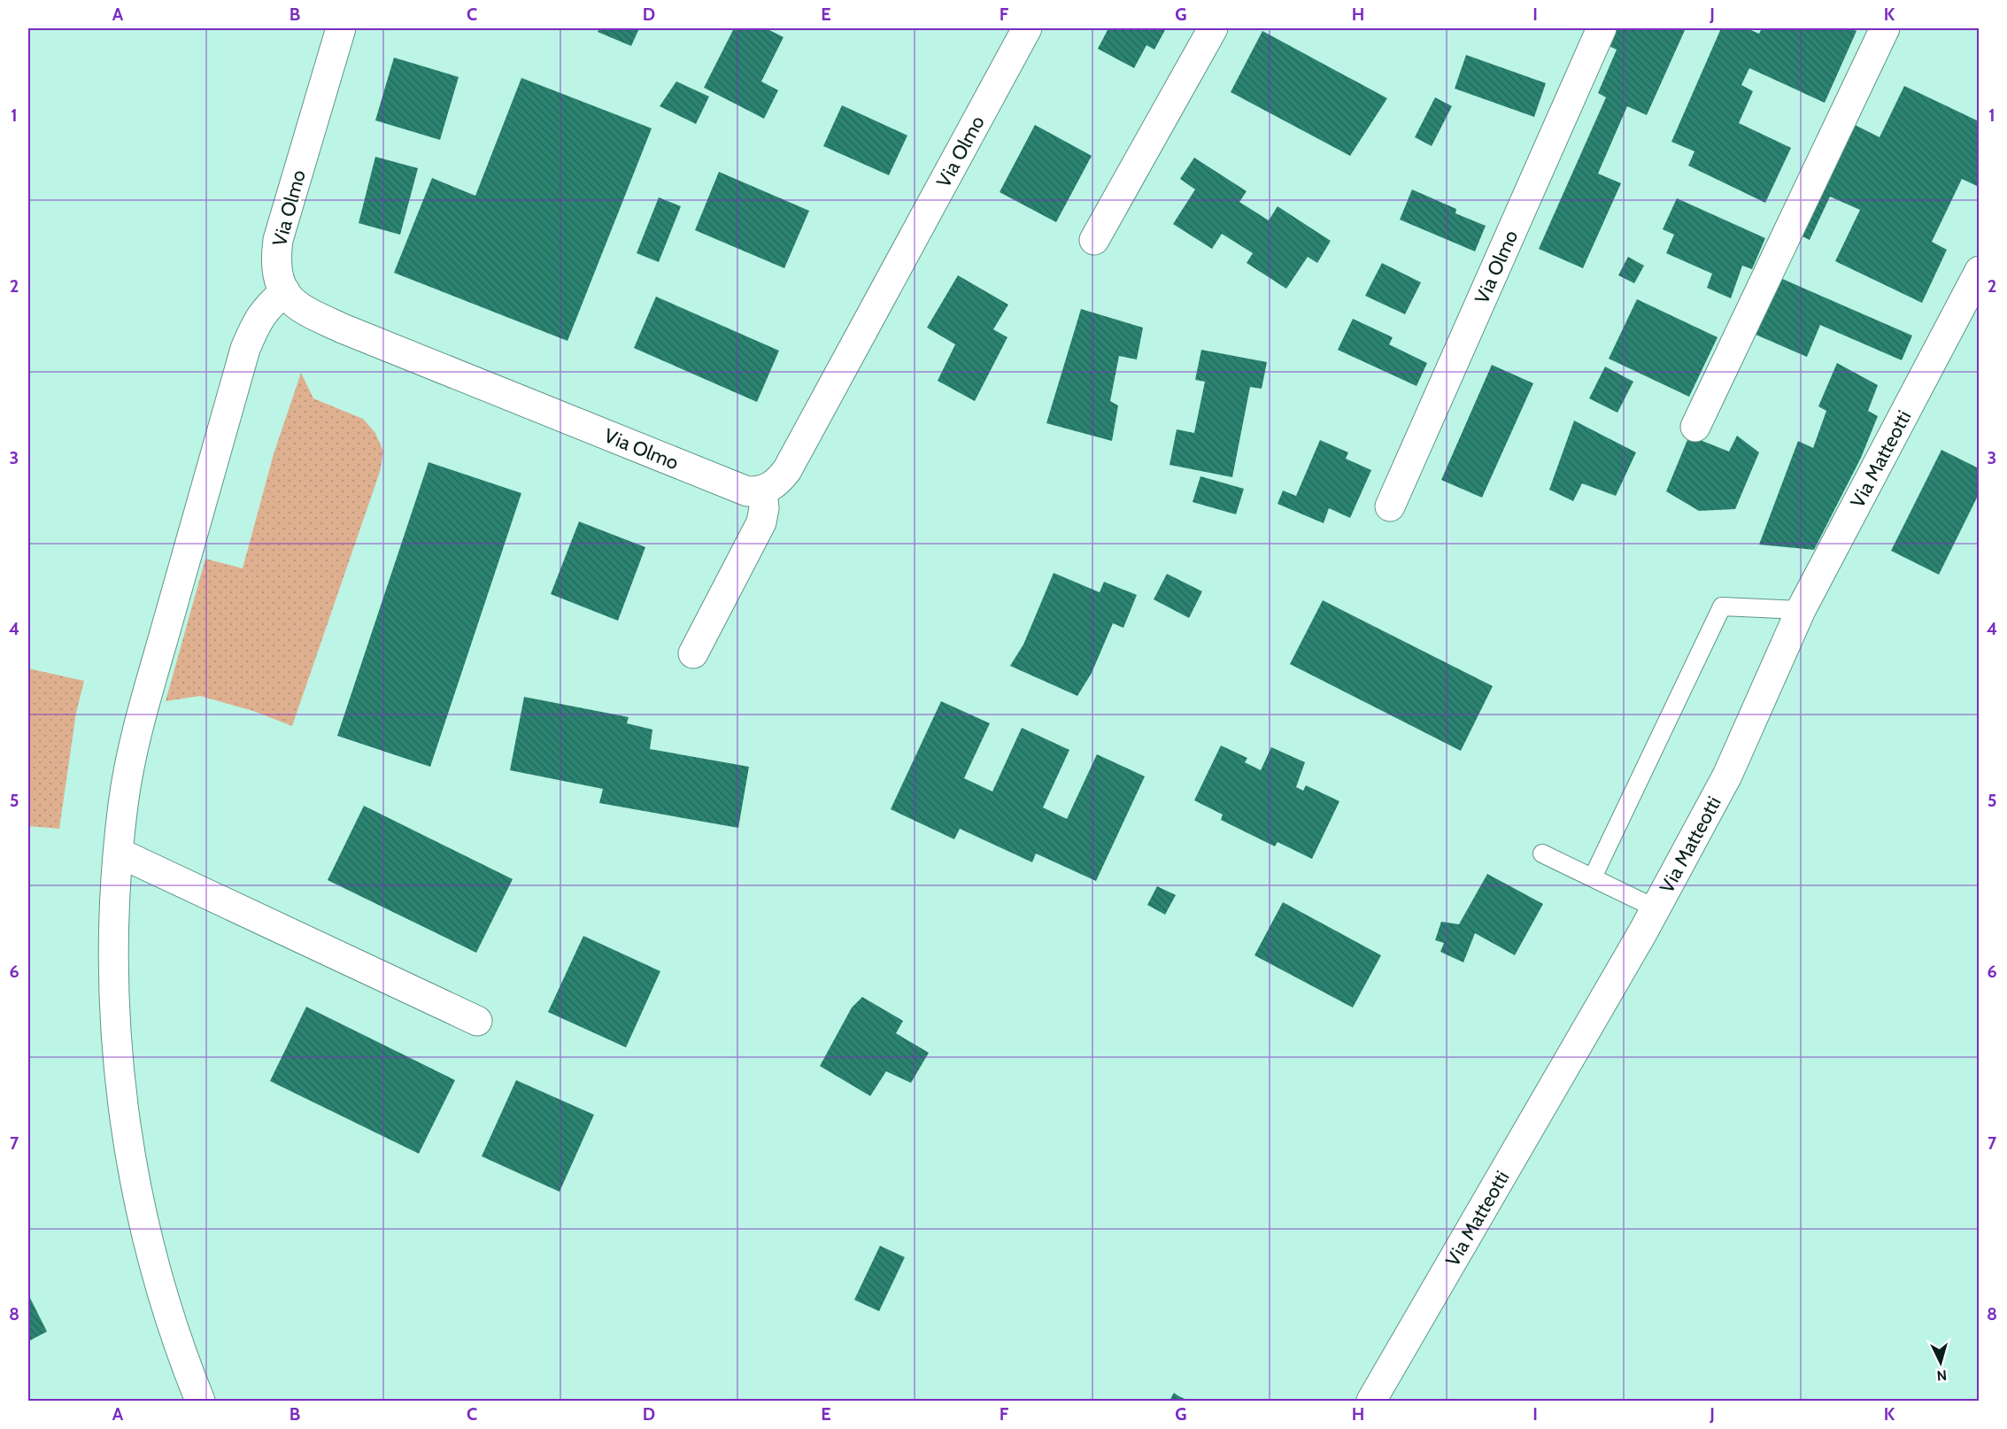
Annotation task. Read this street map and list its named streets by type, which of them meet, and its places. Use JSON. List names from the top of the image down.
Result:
{
  "streets": {
    "street": ["Via Olmo", "Via Matteotti"]
  },
  "north": "bottom",
  "grid": {
    "columns": [
      "A",
      "B",
      "C",
      "D",
      "E",
      "F",
      "G",
      "H",
      "I",
      "J",
      "K"
    ],
    "rows": [
      "1",
      "2",
      "3",
      "4",
      "5",
      "6",
      "7",
      "8"
    ]
  }
}
